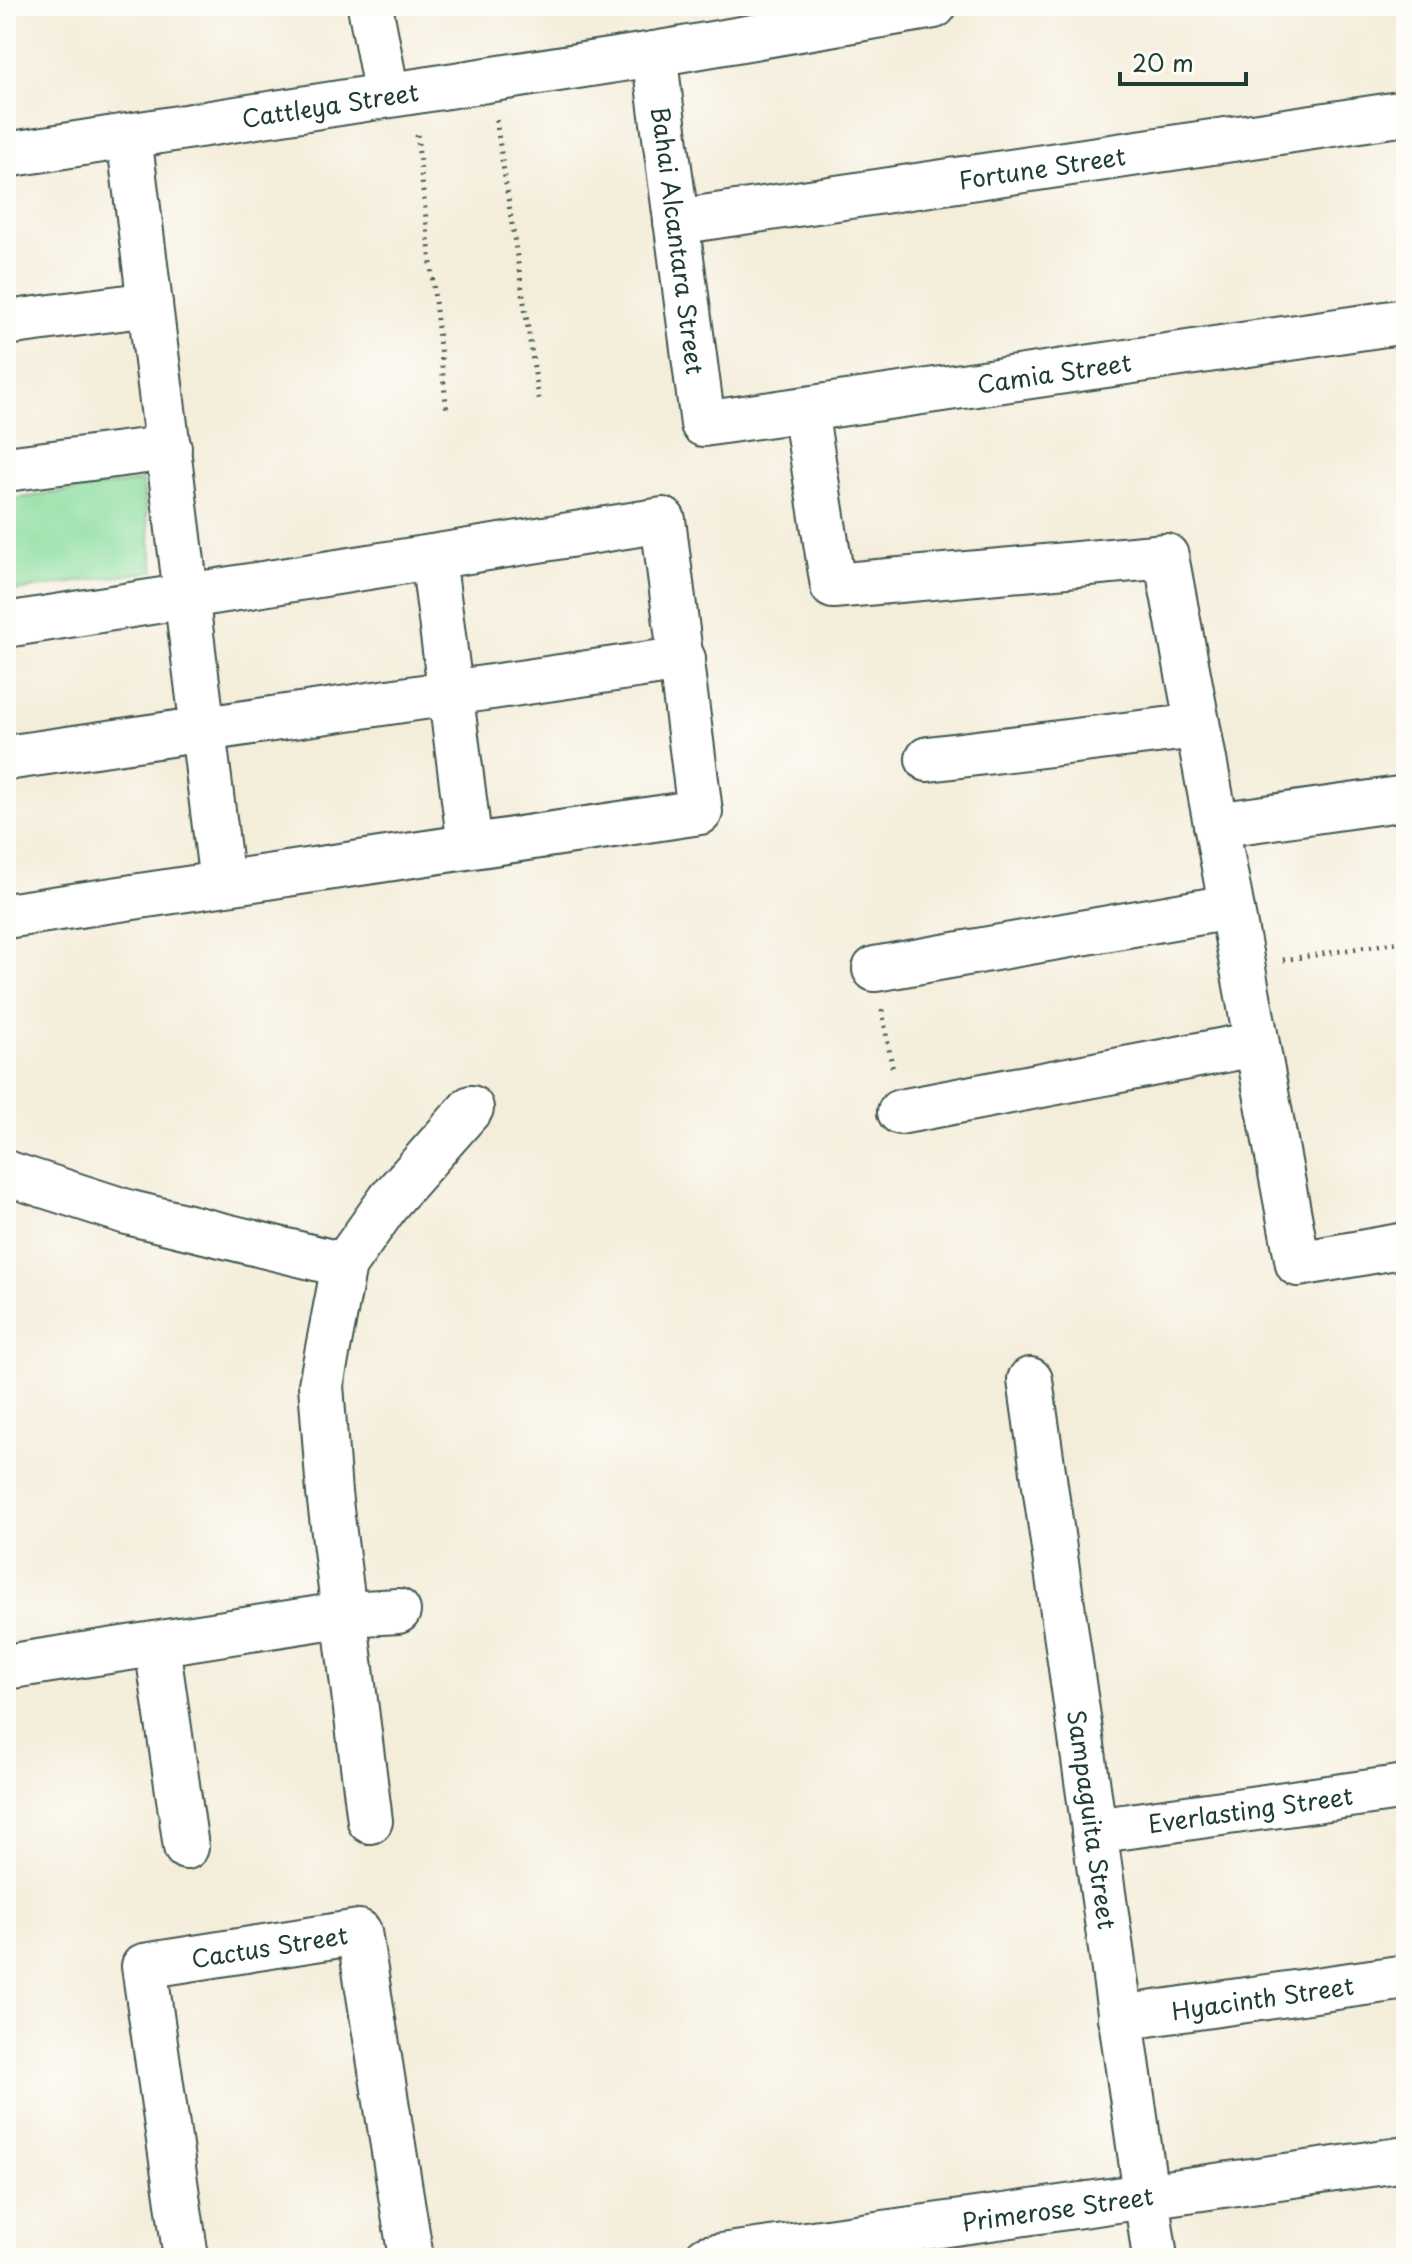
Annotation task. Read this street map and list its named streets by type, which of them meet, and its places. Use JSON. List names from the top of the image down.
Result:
{
  "streets": {
    "street": [
      "Cattleya Street",
      "Fortune Street",
      "Bahai Alcantara Street",
      "Camia Street",
      "Everlasting Street",
      "Sampaguita Street",
      "Cactus Street",
      "Hyacinth Street",
      "Primerose Street"
    ]
  },
  "crossings": [
    ["Cattleya Street", "Bahai Alcantara Street"],
    ["Fortune Street", "Bahai Alcantara Street"],
    ["Bahai Alcantara Street", "Camia Street"],
    ["Everlasting Street", "Sampaguita Street"],
    ["Sampaguita Street", "Hyacinth Street"],
    ["Sampaguita Street", "Primerose Street"]
  ],
  "scale_bar": "20 m"
}
